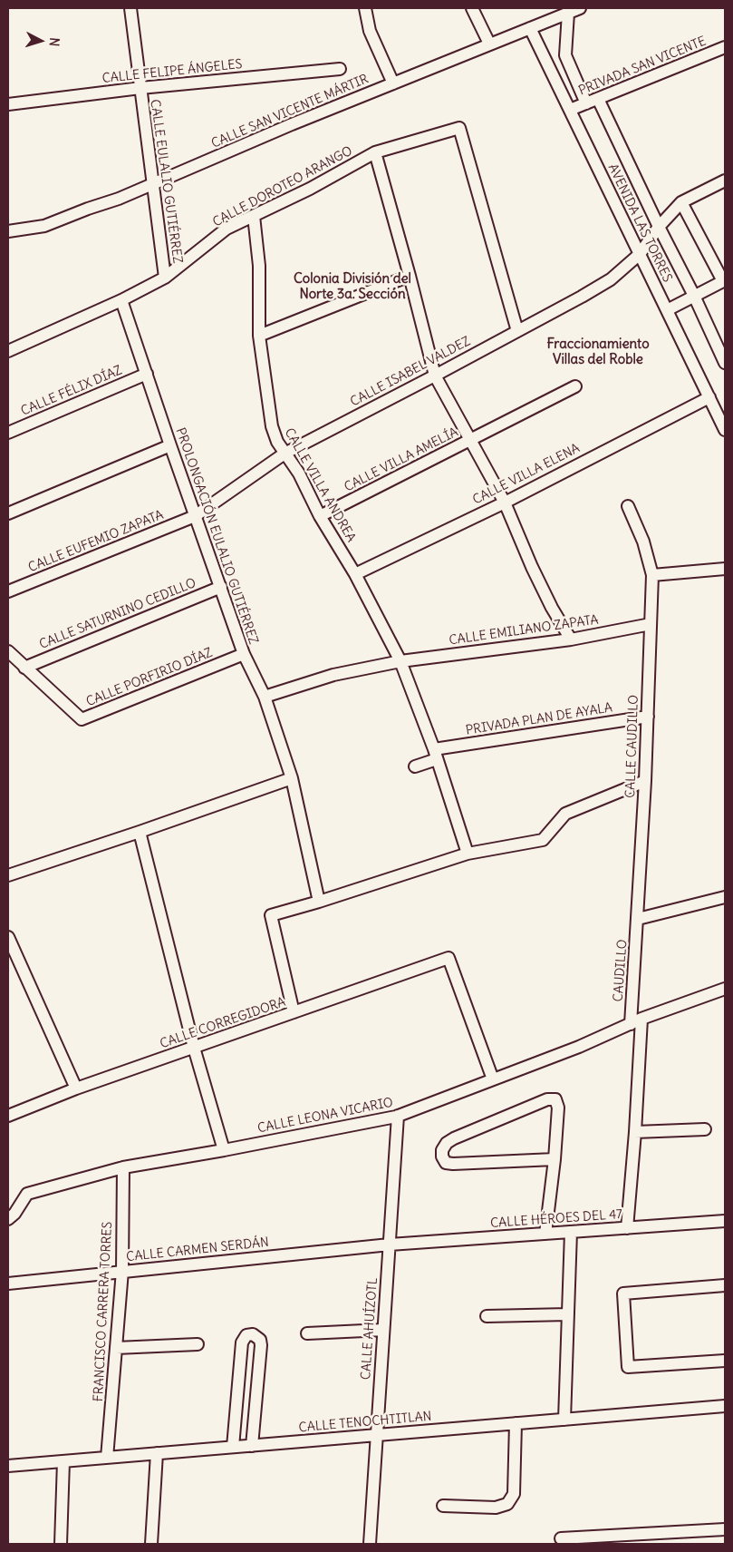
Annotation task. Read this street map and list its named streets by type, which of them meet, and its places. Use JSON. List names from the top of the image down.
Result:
{
  "streets": {
    "street": [
      "PRIVADA SAN VICENTE",
      "CALLE FELIPE ÁNGELES",
      "CALLE SAN VICENTE MÁRTIR",
      "CALLE EULALIO GUTIÉRREZ",
      "CALLE DOROTEO ARANGO",
      "AVENIDA LAS TORRES",
      "CALLE ISABEL VALDEZ",
      "CALLE FÉLIX DÍAZ",
      "CALLE VILLA AMELÍA",
      "CALLE VILLA ELENA",
      "CALLE VILLA ANDREA",
      "PROLONGACIÓN EULALIO GUTIÉRREZ",
      "CALLE EUFEMIO ZAPATA",
      "CALLE SATURNINO CEDILLO",
      "CALLE EMILIANO ZAPATA",
      "CALLE PORFIRIO DÍAZ",
      "PRIVADA PLAN DE AYALA",
      "CALLE CAUDILLO",
      "CAUDILLO",
      "CALLE CORREGIDORA",
      "CALLE LEONA VICARIO",
      "CALLE HÉROES DEL 47",
      "CALLE CARMEN SERDÁN",
      "FRANCISCO CARRERA TORRES",
      "CALLE AHUÍZOTL",
      "CALLE TENOCHTITLAN"
    ]
  },
  "crossings": [
    ["PRIVADA SAN VICENTE", "AVENIDA LAS TORRES"],
    ["CALLE FELIPE ÁNGELES", "CALLE EULALIO GUTIÉRREZ"],
    ["CALLE SAN VICENTE MÁRTIR", "CALLE EULALIO GUTIÉRREZ"],
    ["CALLE SAN VICENTE MÁRTIR", "AVENIDA LAS TORRES"],
    ["CALLE EULALIO GUTIÉRREZ", "CALLE DOROTEO ARANGO"],
    ["CALLE DOROTEO ARANGO", "CALLE ISABEL VALDEZ"],
    ["CALLE DOROTEO ARANGO", "CALLE VILLA ANDREA"],
    ["CALLE DOROTEO ARANGO", "PROLONGACIÓN EULALIO GUTIÉRREZ"],
    ["AVENIDA LAS TORRES", "CALLE ISABEL VALDEZ"],
    ["AVENIDA LAS TORRES", "CALLE VILLA ELENA"],
    ["CALLE ISABEL VALDEZ", "CALLE VILLA ANDREA"],
    ["CALLE ISABEL VALDEZ", "PROLONGACIÓN EULALIO GUTIÉRREZ"],
    ["CALLE ISABEL VALDEZ", "CALLE EUFEMIO ZAPATA"],
    ["CALLE FÉLIX DÍAZ", "PROLONGACIÓN EULALIO GUTIÉRREZ"],
    ["CALLE VILLA AMELÍA", "CALLE VILLA ANDREA"],
    ["CALLE VILLA ELENA", "CALLE VILLA ANDREA"],
    ["CALLE VILLA ANDREA", "CALLE EMILIANO ZAPATA"],
    ["CALLE VILLA ANDREA", "PRIVADA PLAN DE AYALA"],
    ["PROLONGACIÓN EULALIO GUTIÉRREZ", "CALLE EUFEMIO ZAPATA"],
    ["PROLONGACIÓN EULALIO GUTIÉRREZ", "CALLE SATURNINO CEDILLO"],
    ["PROLONGACIÓN EULALIO GUTIÉRREZ", "CALLE EMILIANO ZAPATA"],
    ["PROLONGACIÓN EULALIO GUTIÉRREZ", "CALLE PORFIRIO DÍAZ"],
    ["CALLE SATURNINO CEDILLO", "CALLE PORFIRIO DÍAZ"],
    ["CALLE EMILIANO ZAPATA", "CALLE CAUDILLO"],
    ["PRIVADA PLAN DE AYALA", "CALLE CAUDILLO"],
    ["CALLE CAUDILLO", "CAUDILLO"],
    ["CAUDILLO", "CALLE LEONA VICARIO"],
    ["CALLE CORREGIDORA", "CALLE LEONA VICARIO"],
    ["CALLE LEONA VICARIO", "FRANCISCO CARRERA TORRES"],
    ["CALLE LEONA VICARIO", "CALLE AHUÍZOTL"],
    ["CALLE HÉROES DEL 47", "CALLE CARMEN SERDÁN"],
    ["CALLE HÉROES DEL 47", "CALLE AHUÍZOTL"],
    ["CALLE CARMEN SERDÁN", "FRANCISCO CARRERA TORRES"],
    ["CALLE CARMEN SERDÁN", "CALLE AHUÍZOTL"],
    ["FRANCISCO CARRERA TORRES", "CALLE TENOCHTITLAN"],
    ["CALLE AHUÍZOTL", "CALLE TENOCHTITLAN"]
  ],
  "districts": ["Colonia División del Norte 3a. Sección", "Fraccionamiento Villas del Roble"],
  "north": "right"
}
